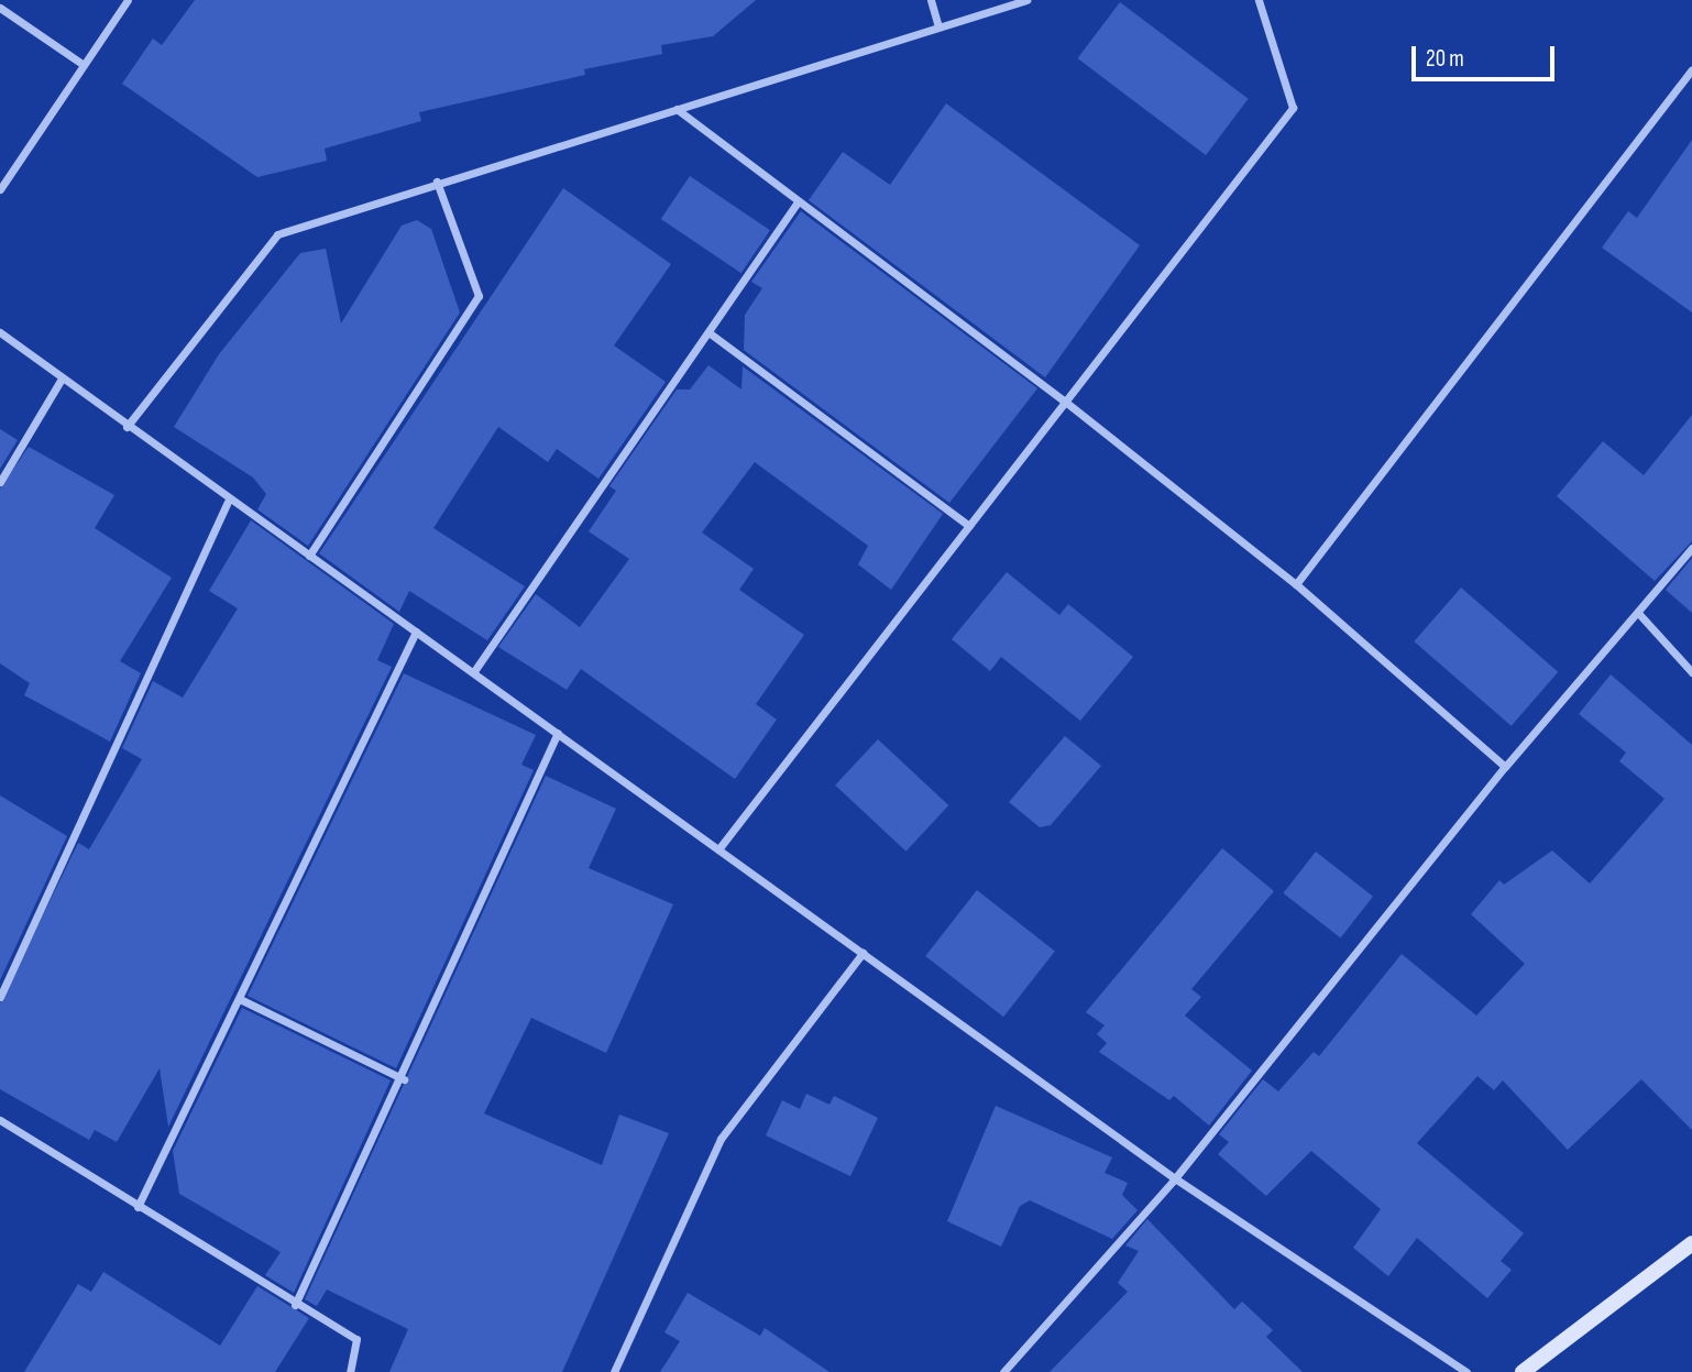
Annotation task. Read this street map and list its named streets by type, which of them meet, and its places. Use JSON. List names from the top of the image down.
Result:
{
  "scale_bar": "20 m"
}
